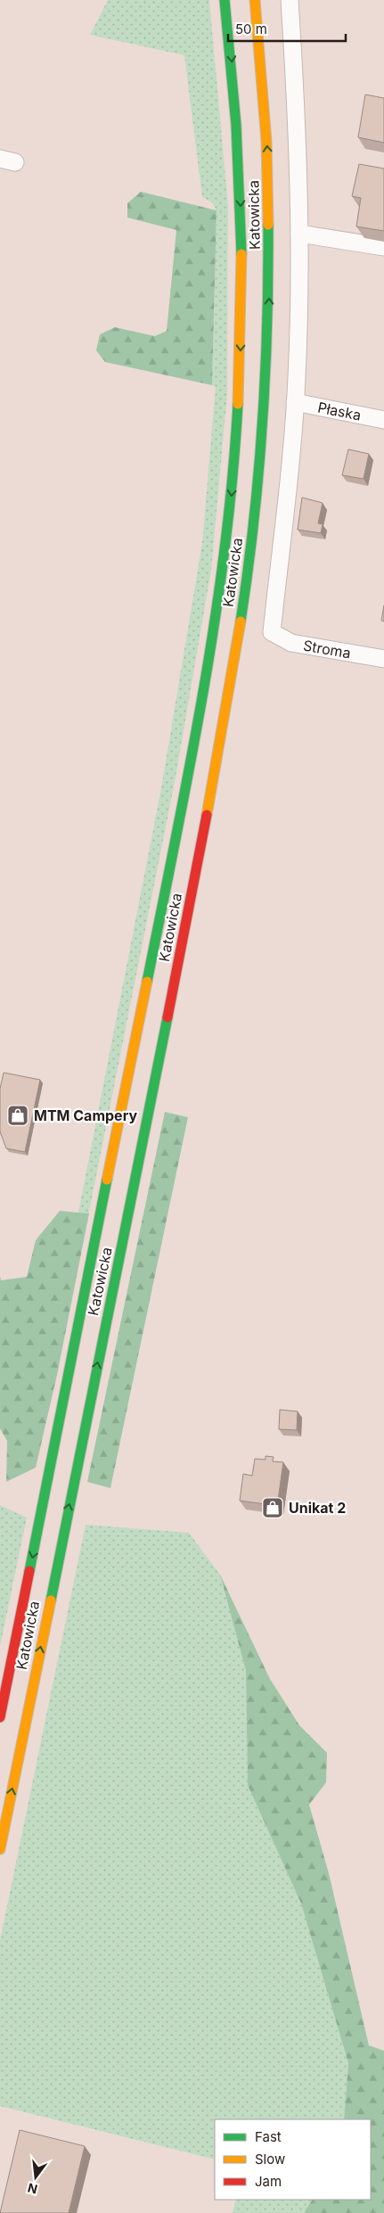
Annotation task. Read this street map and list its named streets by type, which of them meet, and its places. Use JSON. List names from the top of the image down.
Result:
{
  "streets": {
    "main road": ["Katowicka"],
    "street": ["Płaska", "Stroma"]
  },
  "crossings": [
    ["Płaska", "Stroma"]
  ],
  "places": {
    "shop": ["MTM Campery", "Unikat 2"]
  },
  "legend": ["Fast", "Slow", "Jam"],
  "scale_bar": "50 m",
  "north": "bottom"
}
